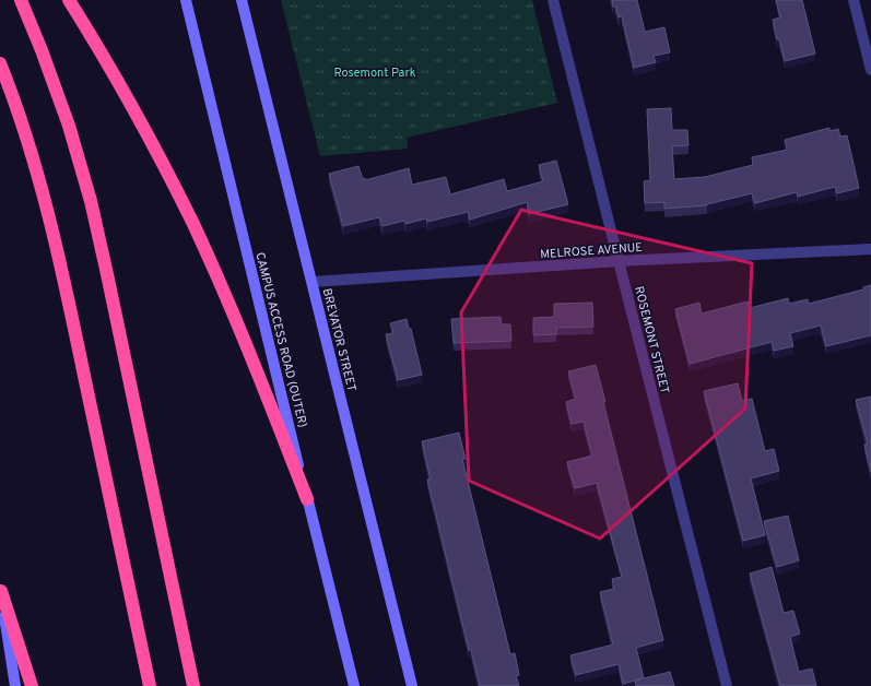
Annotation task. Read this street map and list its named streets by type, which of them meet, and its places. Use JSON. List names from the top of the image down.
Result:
{
  "streets": {
    "street": [
      "MELROSE AVENUE",
      "CAMPUS ACCESS ROAD (OUTER)",
      "BREVATOR STREET",
      "ROSEMONT STREET"
    ]
  },
  "crossings": [
    ["MELROSE AVENUE", "BREVATOR STREET"],
    ["MELROSE AVENUE", "ROSEMONT STREET"]
  ],
  "parks": ["Rosemont Park"]
}
